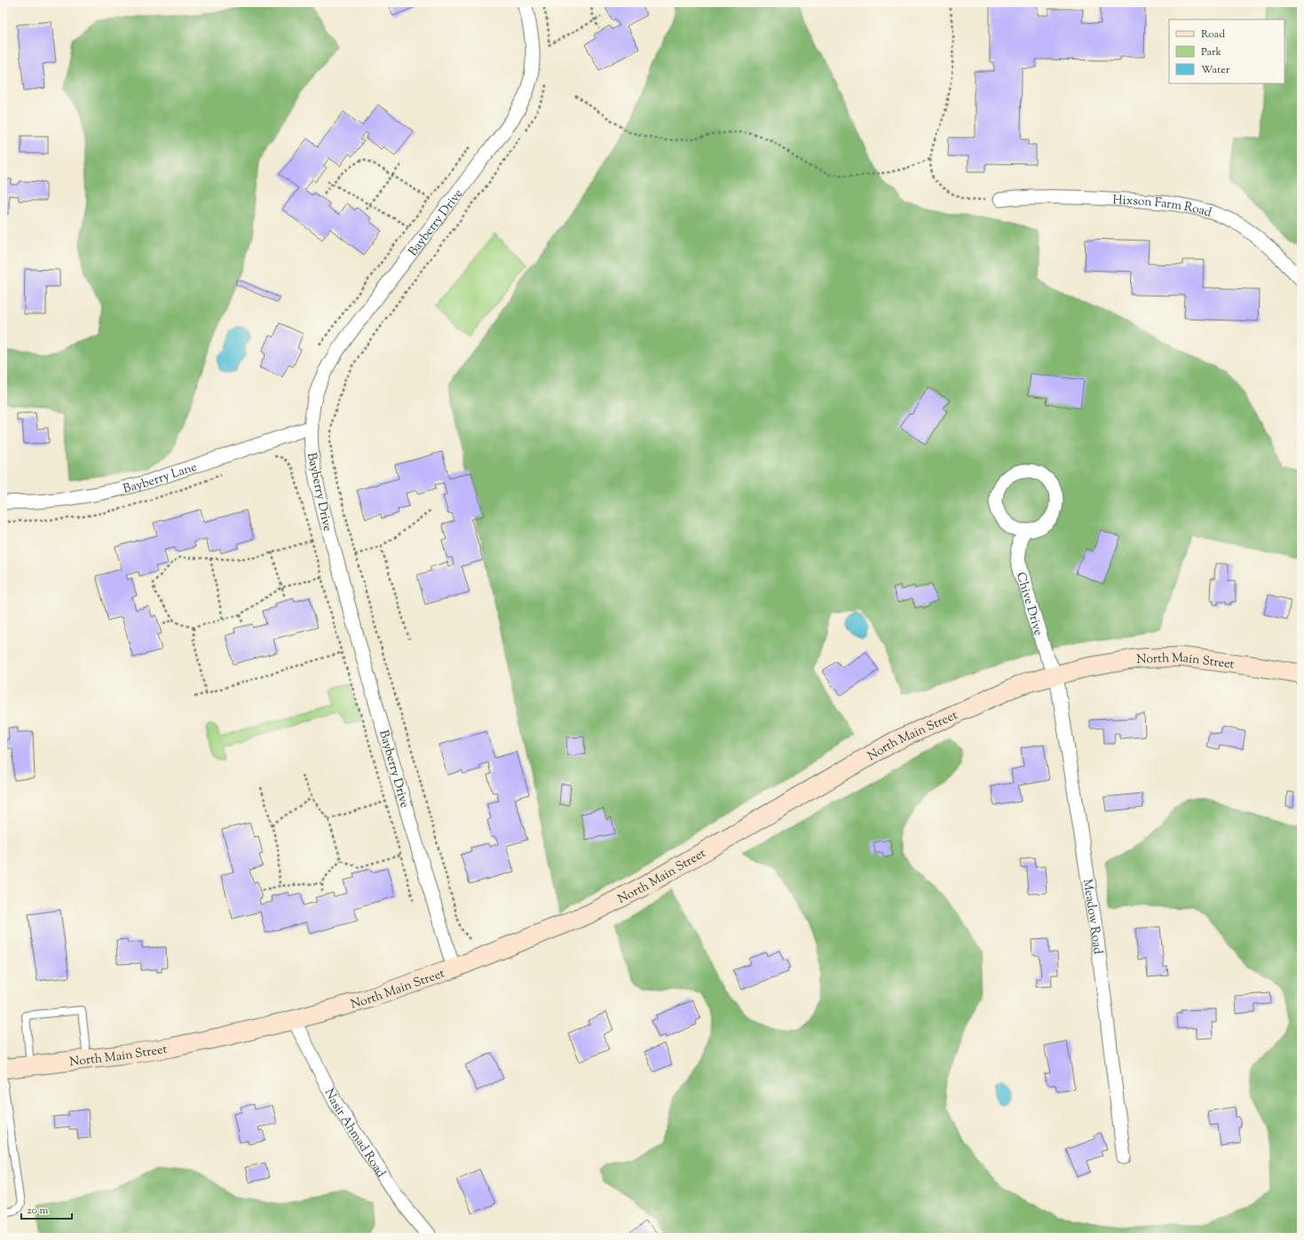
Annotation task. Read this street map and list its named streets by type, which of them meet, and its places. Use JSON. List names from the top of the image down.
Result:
{
  "streets": {
    "main road": ["North Main Street"],
    "street": [
      "Hixson Farm Road",
      "Bayberry Drive",
      "Bayberry Lane",
      "Chive Drive",
      "Meadow Road",
      "Nasir Ahmad Road"
    ]
  },
  "crossings": [
    ["Bayberry Drive", "Bayberry Lane"],
    ["Bayberry Drive", "North Main Street"],
    ["Chive Drive", "North Main Street"],
    ["Chive Drive", "Meadow Road"],
    ["North Main Street", "Meadow Road"],
    ["North Main Street", "Nasir Ahmad Road"]
  ],
  "legend": ["Road", "Park", "Water"],
  "scale_bar": "20 m"
}
